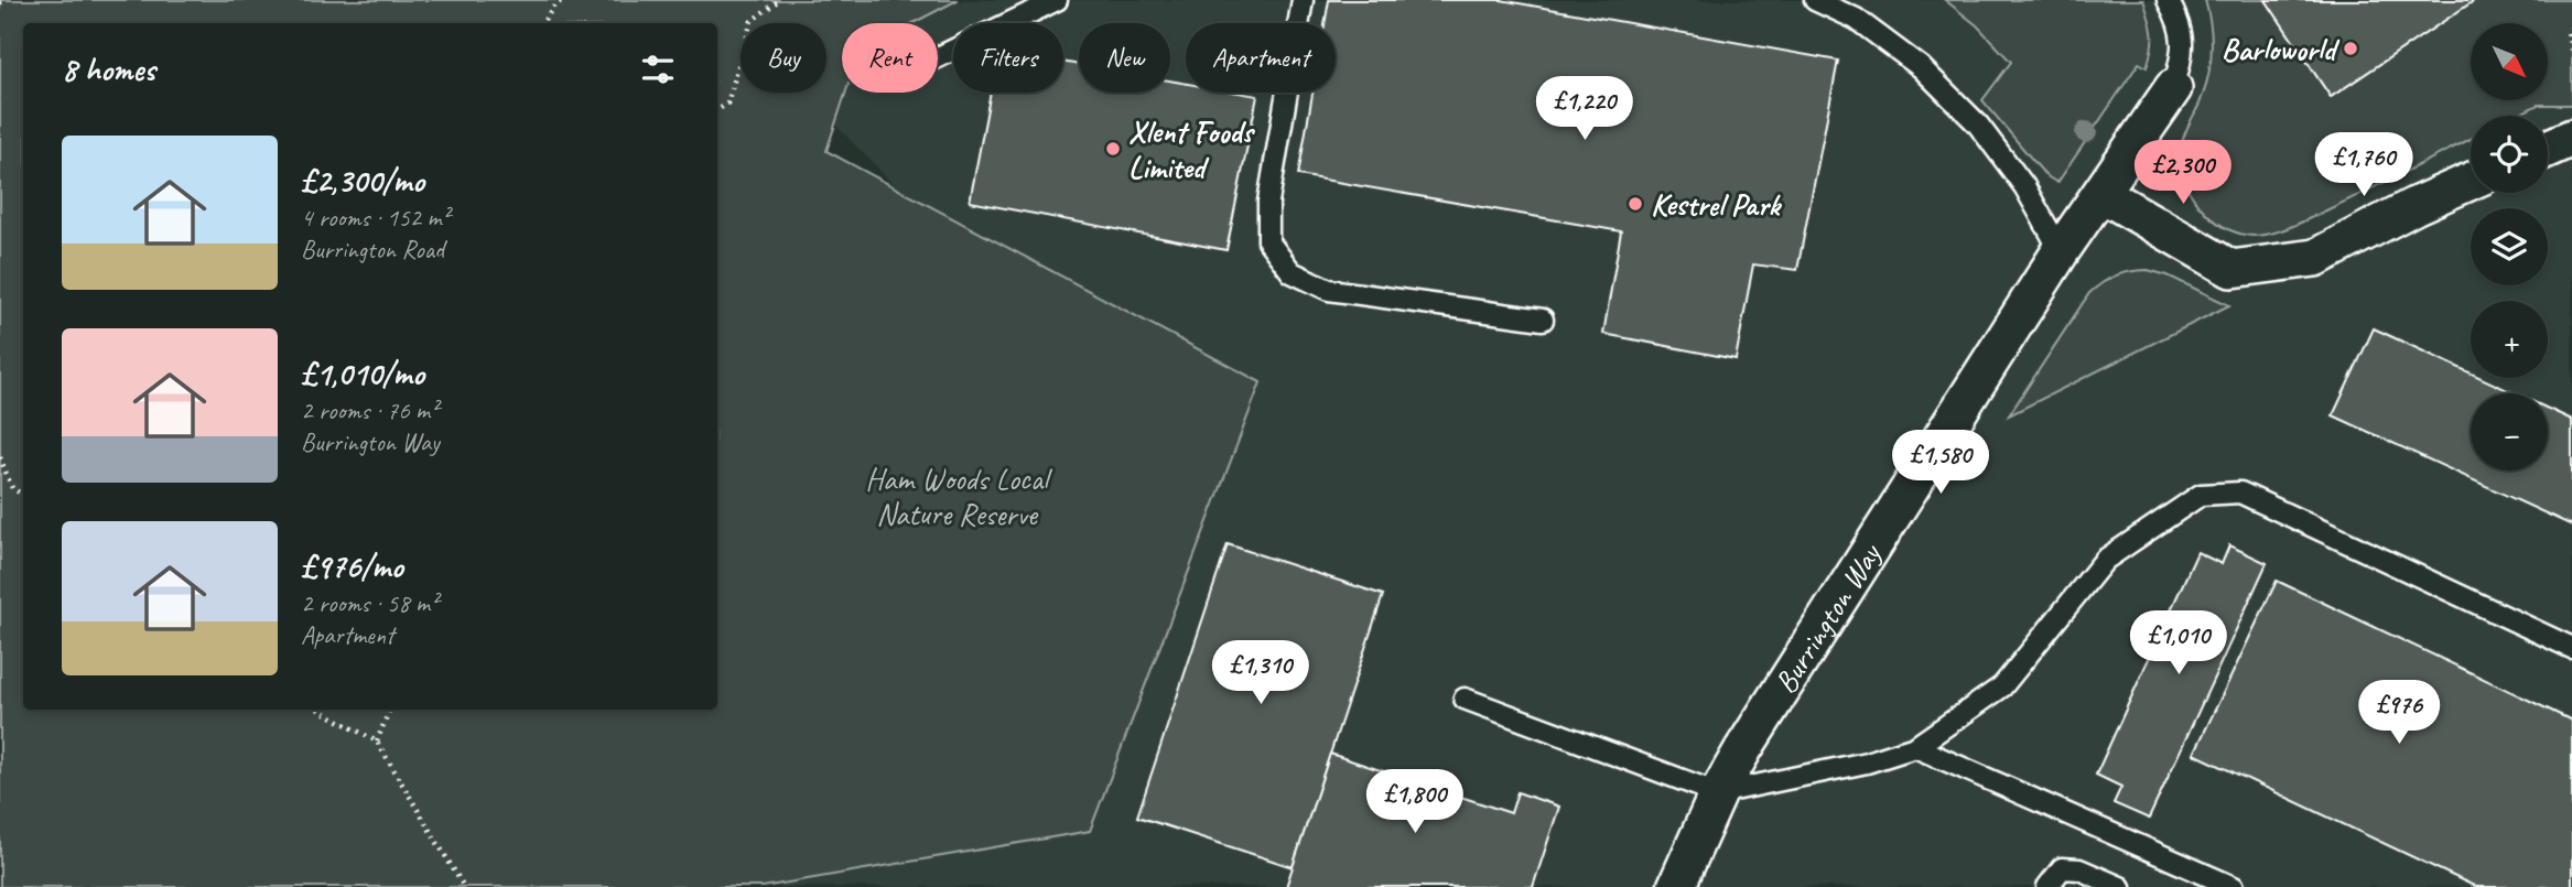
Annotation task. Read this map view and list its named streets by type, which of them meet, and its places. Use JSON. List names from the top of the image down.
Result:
{
  "streets": {
    "street": ["Burrington Way"]
  },
  "parks": ["Ham Woods Local Nature Reserve"],
  "places": ["Barloworld", "Xlent Foods Limited", "Kestrel Park"],
  "north": "bottom right",
  "page": {
    "map_buttons": ["+", "−"],
    "chip": [
      "Buy",
      "Rent",
      "Filters",
      "New",
      "Apartment"
    ],
    "heading": "8 homes",
    "price": [
      "£1,220",
      "£1,760",
      "£2,300",
      "£1,580",
      "£1,010",
      "£1,310",
      "£976",
      "£1,800"
    ],
    "list": [
      {
        "name": "£2,300/mo",
        "note": "4 rooms · 152 m² · Burrington Road"
      },
      {
        "name": "£1,010/mo",
        "note": "2 rooms · 76 m² · Burrington Way"
      },
      {
        "name": "£976/mo",
        "note": "2 rooms · 58 m² · Apartment"
      }
    ]
  }
}
